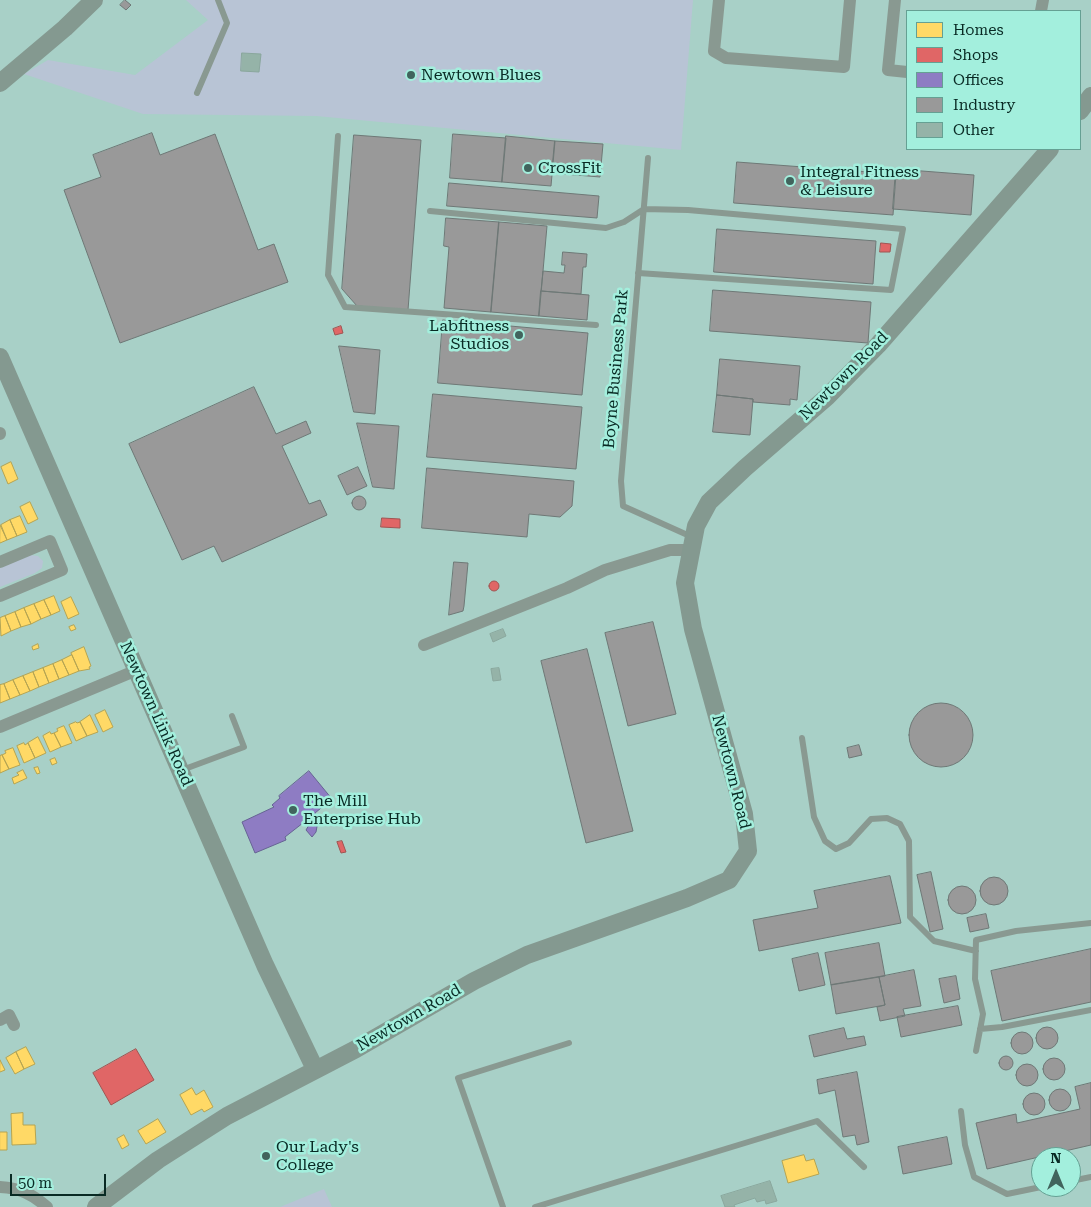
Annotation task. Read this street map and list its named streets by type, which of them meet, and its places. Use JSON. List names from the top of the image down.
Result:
{
  "streets": {
    "street": ["Newtown Road", "Newtown Link Road"],
    "lane": ["Boyne Business Park"]
  },
  "crossings": [
    ["Boyne Business Park", "Newtown Road"],
    ["Newtown Road", "Newtown Link Road"]
  ],
  "places": [
    "Newtown Blues",
    "CrossFit",
    "Integral Fitness & Leisure",
    "Labfitness Studios",
    "The Mill Enterprise Hub",
    "Our Lady's College"
  ],
  "legend": [
    "Homes",
    "Shops",
    "Offices",
    "Industry",
    "Other"
  ],
  "scale_bar": "50 m",
  "north": "top"
}
